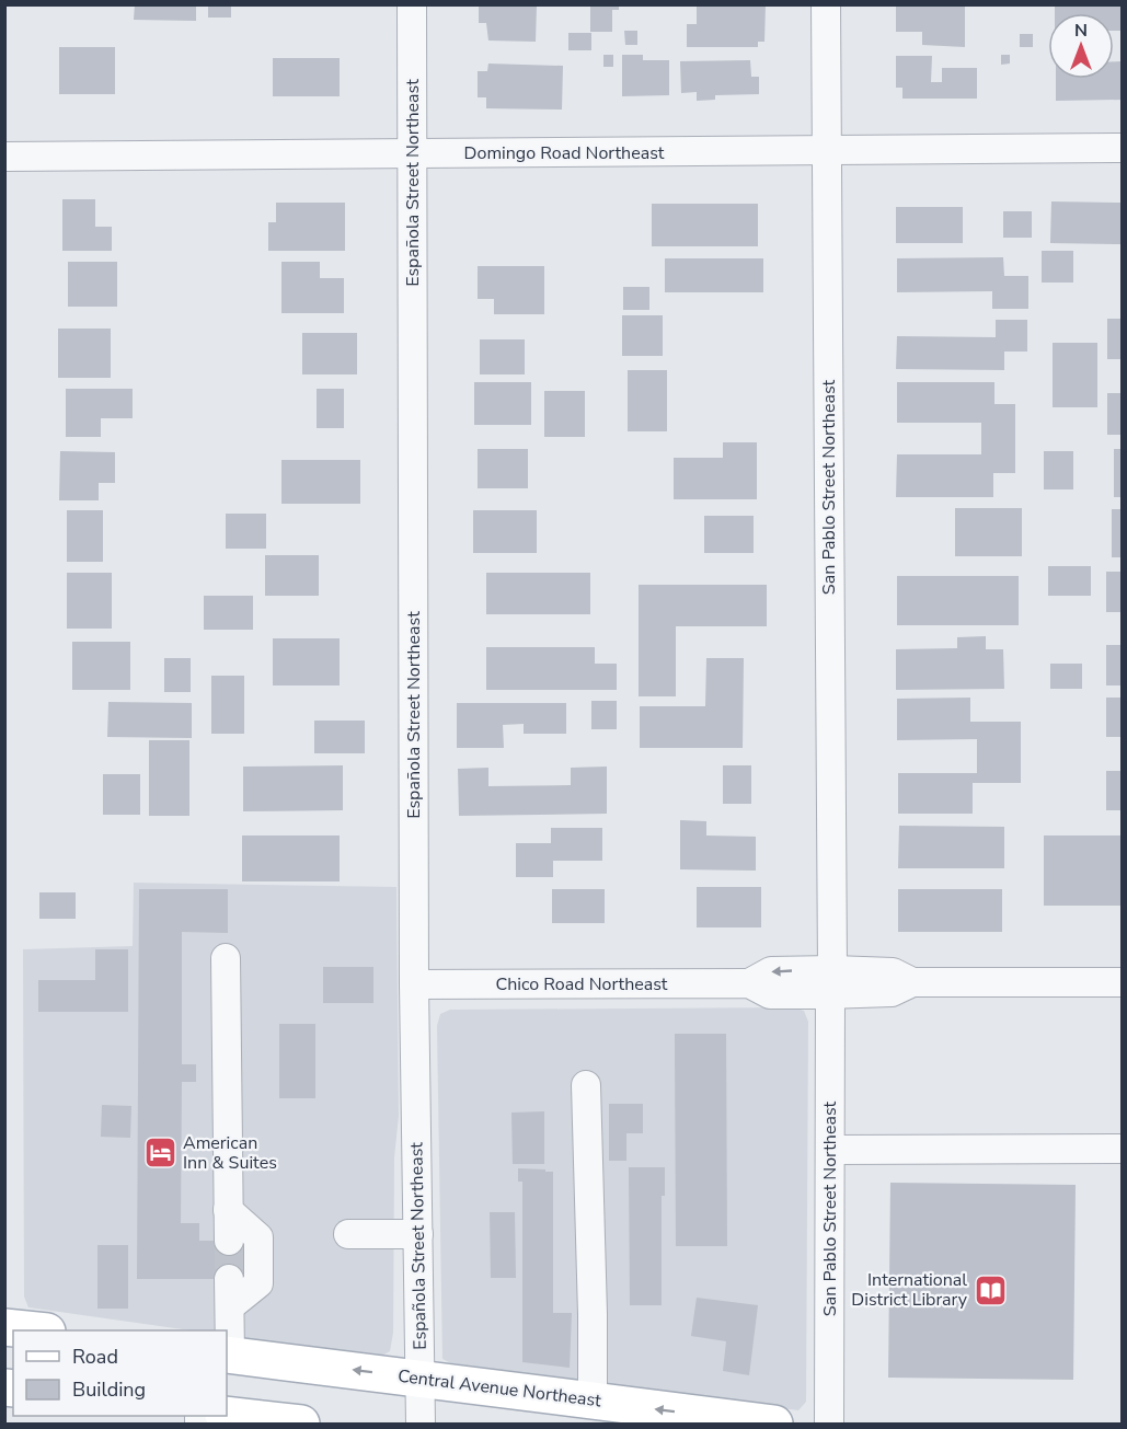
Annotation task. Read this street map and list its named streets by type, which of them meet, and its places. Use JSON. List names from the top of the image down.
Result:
{
  "streets": {
    "main road": ["Central Avenue Northeast"],
    "street": [
      "Domingo Road Northeast",
      "Española Street Northeast",
      "San Pablo Street Northeast",
      "Chico Road Northeast"
    ]
  },
  "crossings": [
    ["Domingo Road Northeast", "Española Street Northeast"],
    ["Domingo Road Northeast", "San Pablo Street Northeast"],
    ["Española Street Northeast", "Chico Road Northeast"],
    ["Española Street Northeast", "Central Avenue Northeast"],
    ["San Pablo Street Northeast", "Chico Road Northeast"]
  ],
  "one_way": ["Central Avenue Northeast"],
  "places": {
    "hotel": ["American Inn & Suites"],
    "library": ["International District Library"]
  },
  "legend": ["Road", "Building"],
  "north": "top"
}
